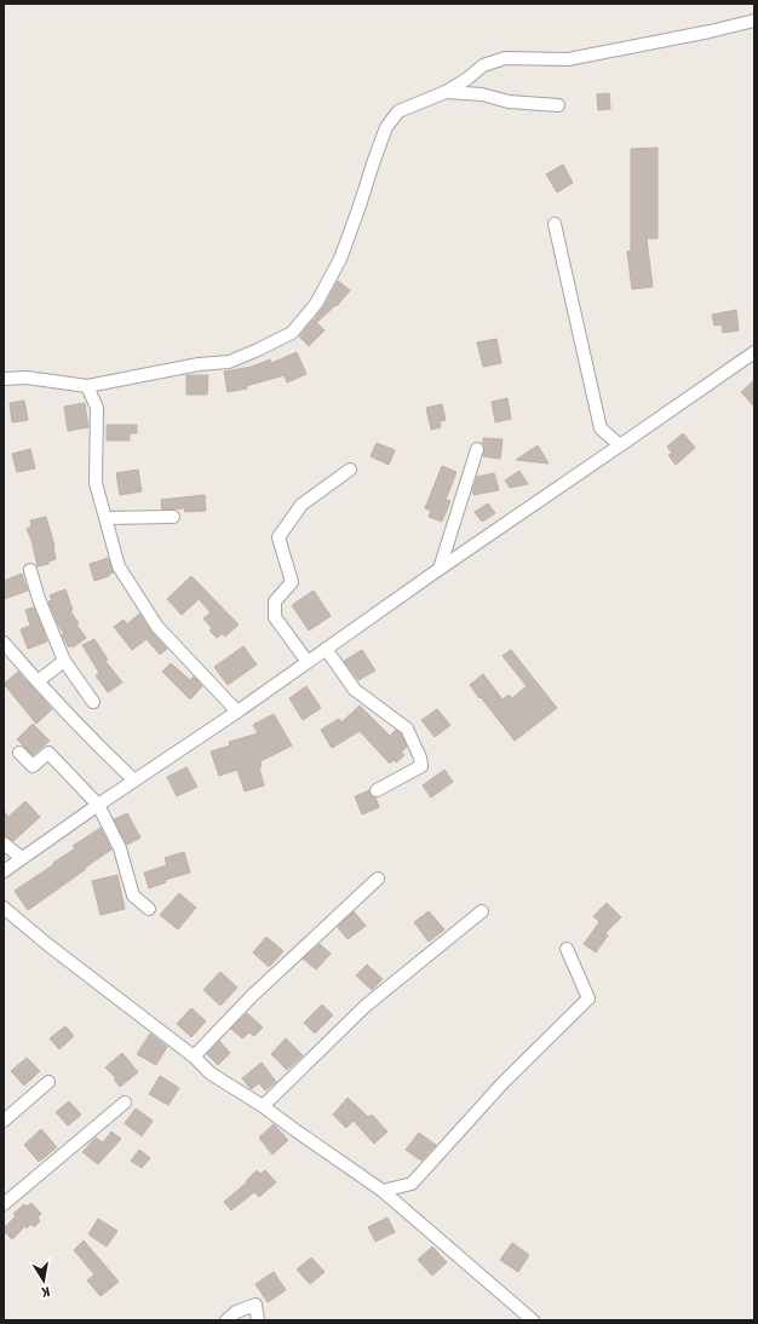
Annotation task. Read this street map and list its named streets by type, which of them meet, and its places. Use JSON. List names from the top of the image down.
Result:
{
  "north": "bottom"
}
